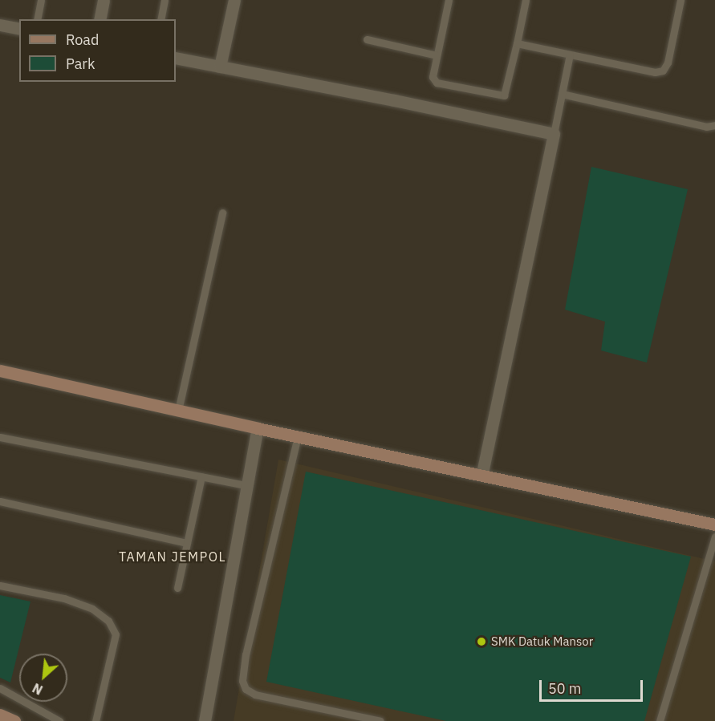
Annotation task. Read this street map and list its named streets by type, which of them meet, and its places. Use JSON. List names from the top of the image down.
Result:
{
  "districts": ["TAMAN JEMPOL"],
  "places": ["SMK Datuk Mansor"],
  "legend": ["Road", "Park"],
  "scale_bar": "50 m",
  "north": "bottom left"
}
